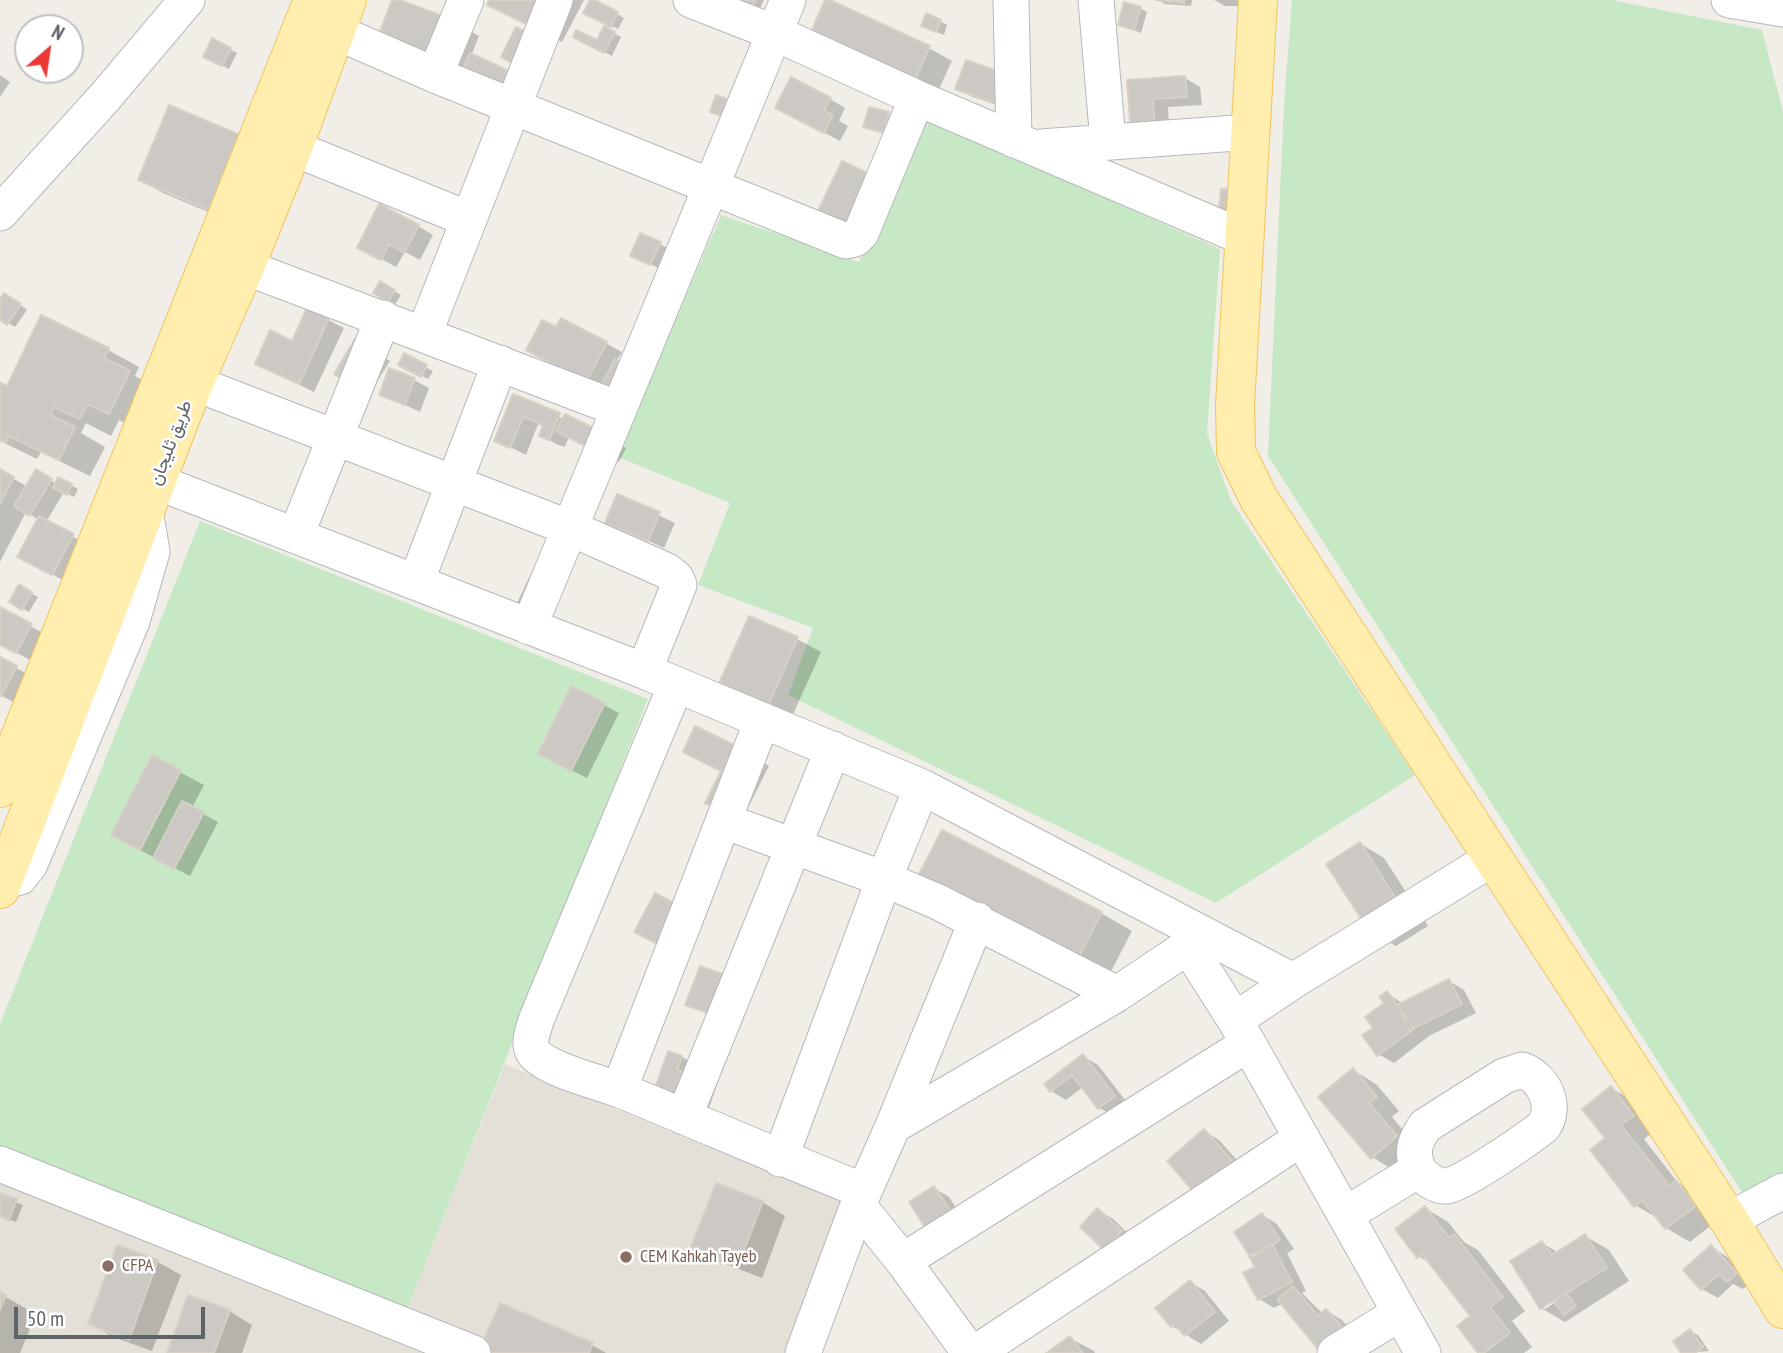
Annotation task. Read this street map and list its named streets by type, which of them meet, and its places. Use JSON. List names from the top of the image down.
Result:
{
  "streets": {
    "main road": ["طريق ثليجان"]
  },
  "places": ["CEM Kahkah Tayeb", "CFPA"],
  "scale_bar": "50 m",
  "north": "top right"
}
